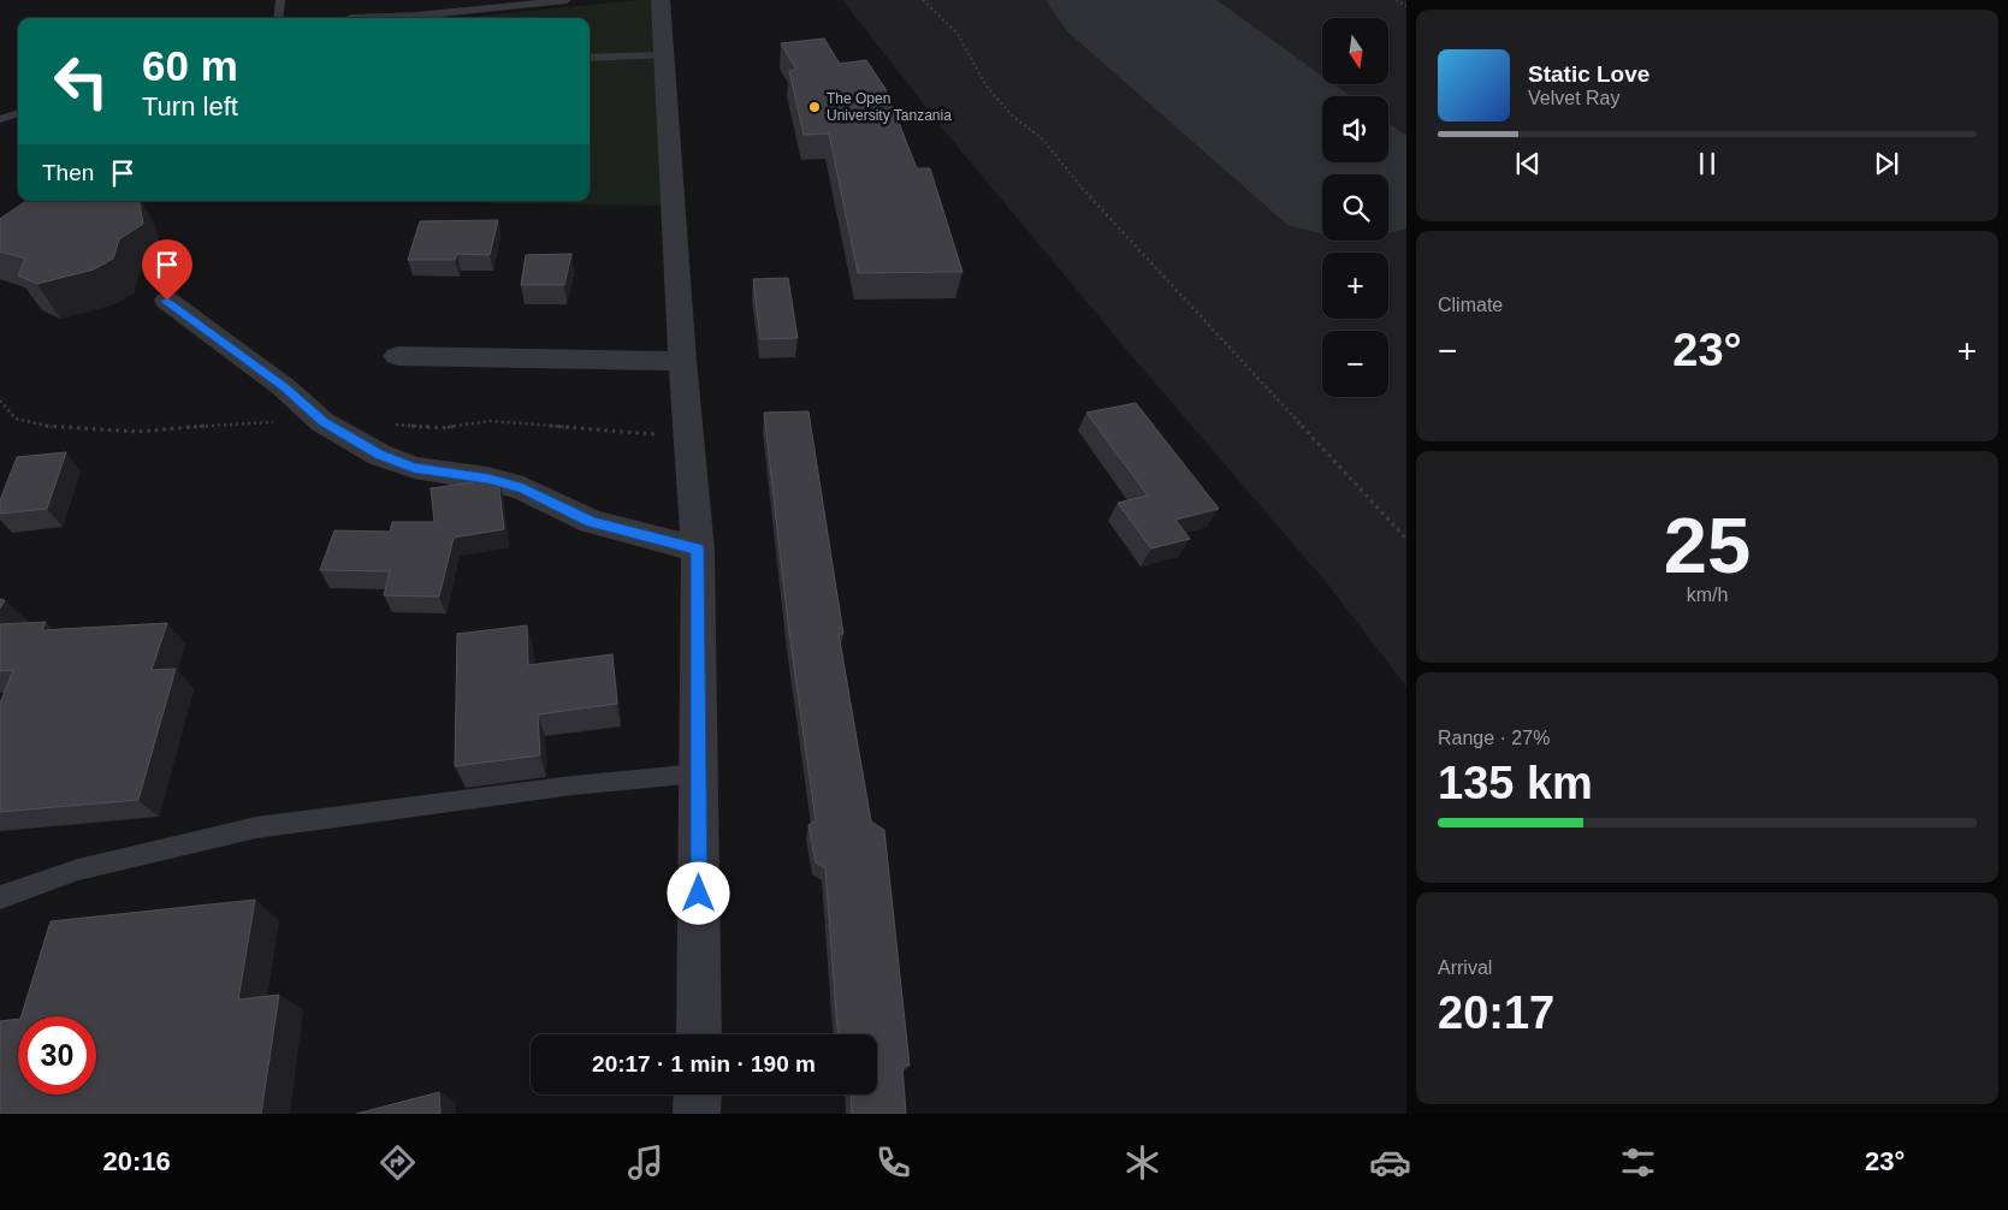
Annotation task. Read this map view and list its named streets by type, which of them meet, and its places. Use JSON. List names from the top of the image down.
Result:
{
  "places": ["The Open University Tanzania"],
  "north": "bottom",
  "page": {
    "map_buttons": ["+", "−"],
    "turn": ["60 m", "Turn left"],
    "song": ["Static Love", "Velvet Ray"],
    "then": "Then",
    "tile": [
      "Climate",
      ["25", "km/h"],
      ["Range · 27%", "135 km"],
      ["Arrival", "20:17"]
    ],
    "heat": ["−", "23°", "+"],
    "limit": "30",
    "trip": "20:17 · 1 min · 190 m",
    "tabs": ["20:16", "23°"]
  }
}
